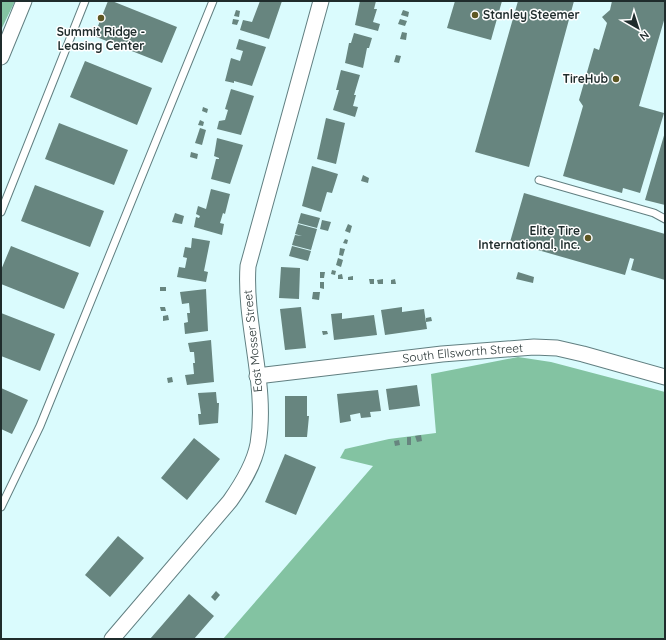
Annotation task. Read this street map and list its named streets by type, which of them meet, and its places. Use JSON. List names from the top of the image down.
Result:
{
  "streets": {
    "street": ["East Mosser Street", "South Ellsworth Street"]
  },
  "crossings": [
    ["East Mosser Street", "South Ellsworth Street"]
  ],
  "places": [
    "Stanley Steemer",
    "Summit Ridge - Leasing Center",
    "TireHub",
    "Elite Tire International, Inc."
  ],
  "north": "bottom right"
}
